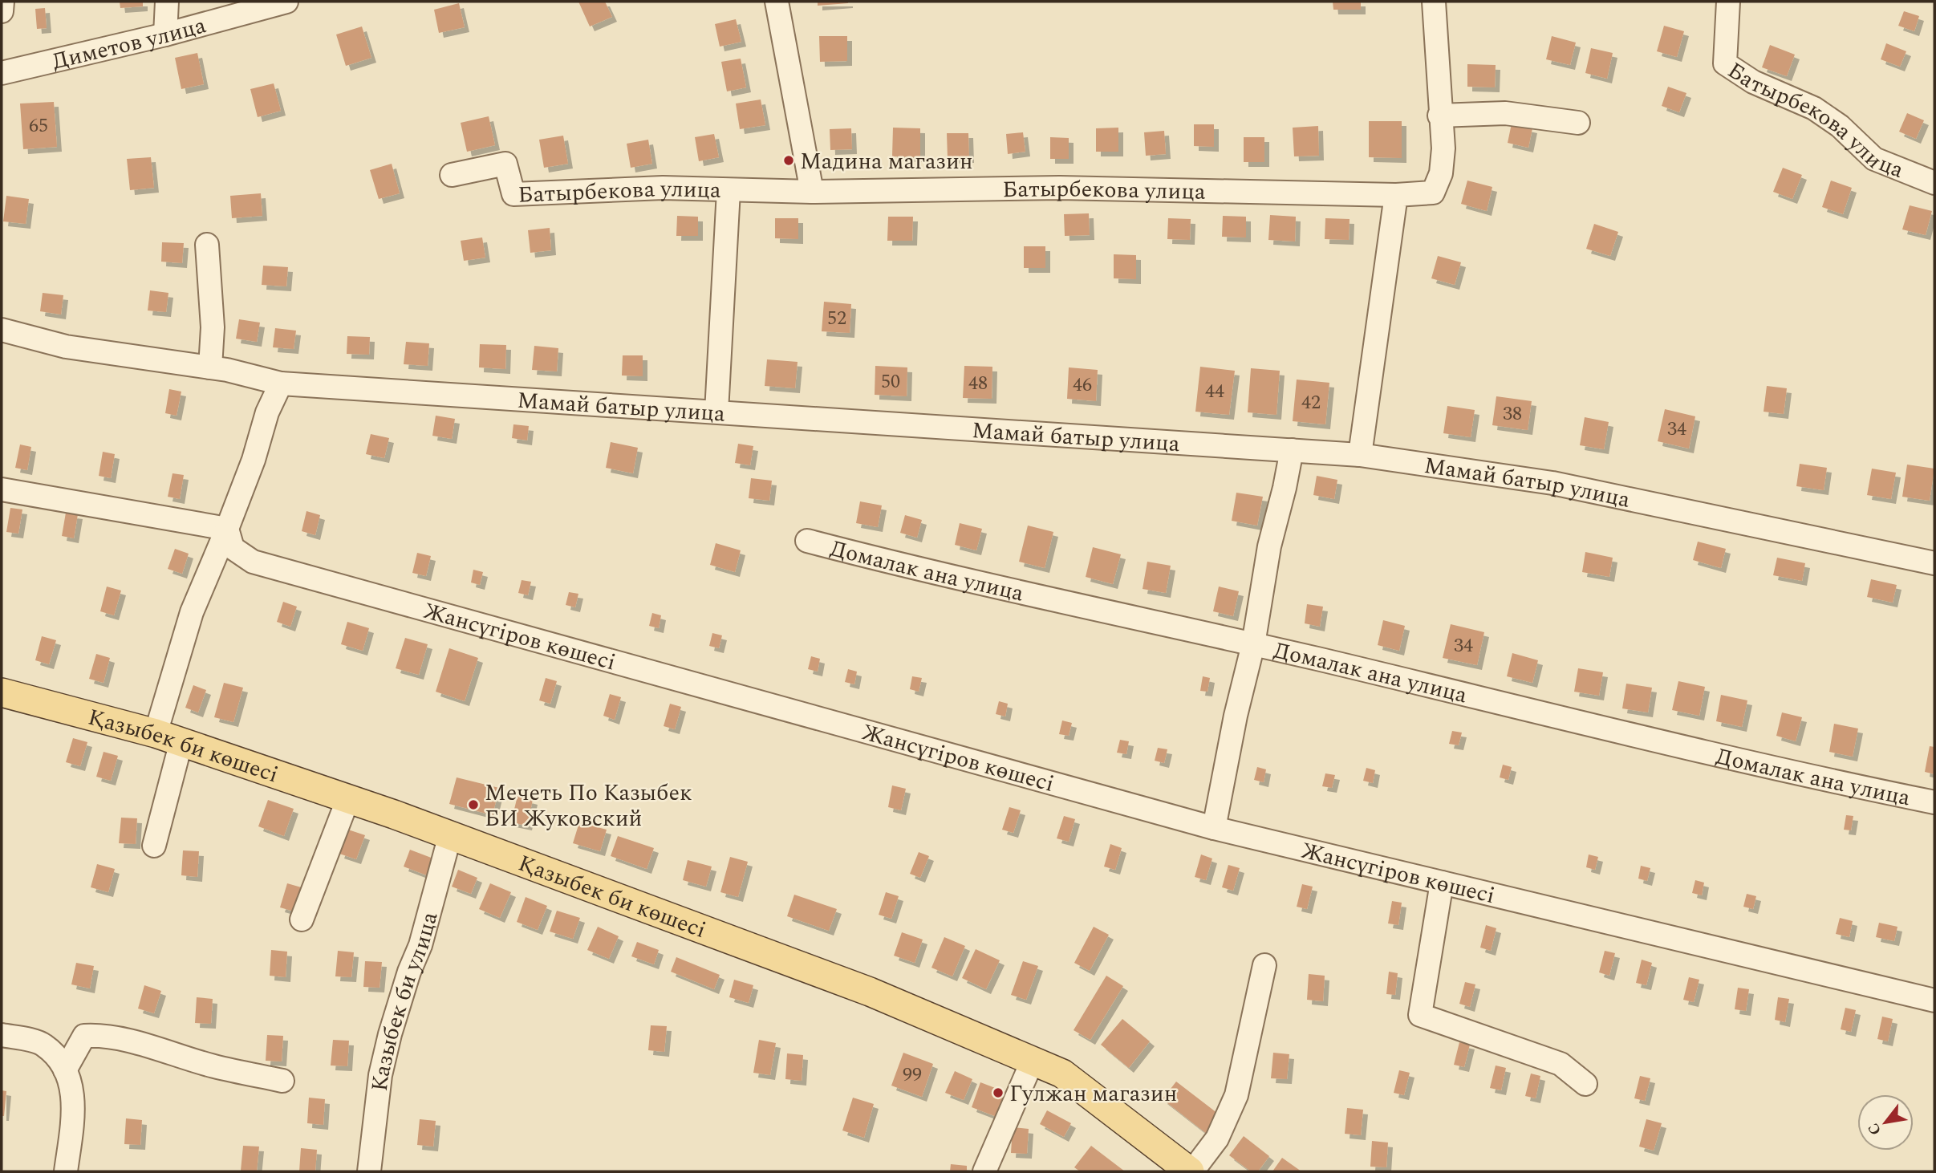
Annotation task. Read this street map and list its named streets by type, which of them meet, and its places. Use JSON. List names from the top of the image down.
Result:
{
  "streets": {
    "main road": ["Қазыбек би көшесі"],
    "street": [
      "Диметов улица",
      "Батырбекова улица",
      "Мамай батыр улица",
      "Домалак ана улица",
      "Жансүгіров көшесі",
      "Казыбек би улица"
    ]
  },
  "crossings": [
    ["Қазыбек би көшесі", "Казыбек би улица"]
  ],
  "places": ["Мадина магазин", "Мечеть По Казыбек БИ Жуковский", "Гулжан магазин"],
  "house_numbers": [
    "65",
    "52",
    "50",
    "48",
    "46",
    "44",
    "42",
    "38",
    "34",
    "34",
    "99"
  ],
  "north": "bottom left"
}
